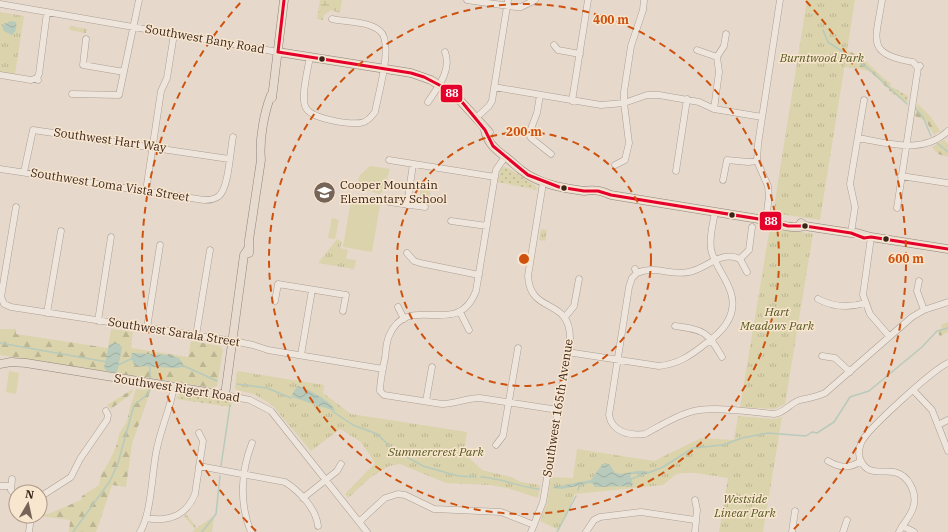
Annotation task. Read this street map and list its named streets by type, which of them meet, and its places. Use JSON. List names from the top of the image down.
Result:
{
  "streets": {
    "main road": ["Southwest Bany Road", "Southwest Rigert Road"],
    "street": [
      "Southwest Hart Way",
      "Southwest Loma Vista Street",
      "Southwest Sarala Street",
      "Southwest 165th Avenue"
    ]
  },
  "crossings": [
    ["Southwest Hart Way", "Southwest Loma Vista Street"]
  ],
  "parks": [
    "Burntwood Park",
    "Hart Meadows Park",
    "Summercrest Park",
    "Westside Linear Park"
  ],
  "places": {
    "school or university": ["Cooper Mountain Elementary School"]
  },
  "lines": ["transit line 88"],
  "north": "top",
  "rings": ["400 m", "200 m", "600 m"]
}
